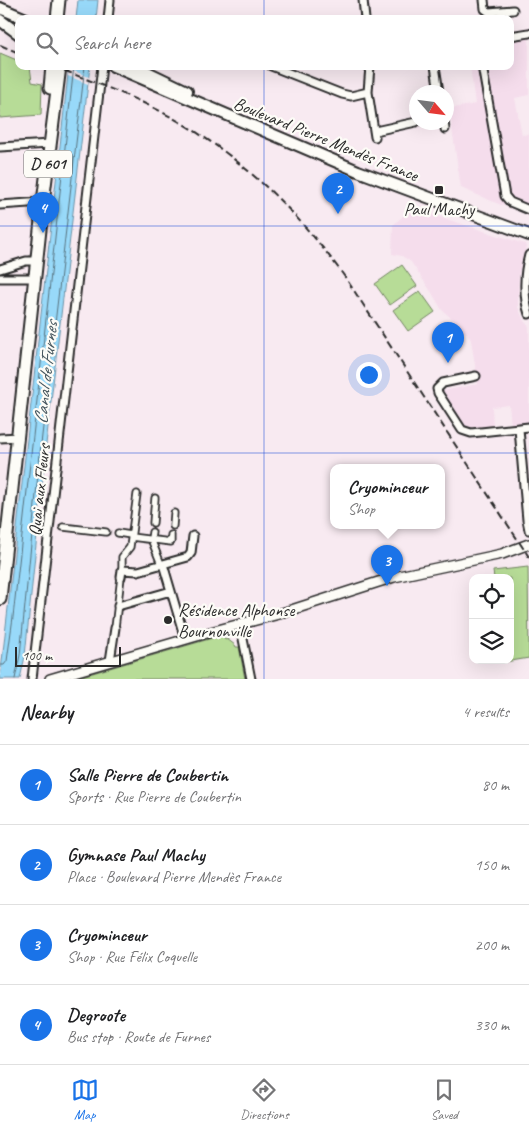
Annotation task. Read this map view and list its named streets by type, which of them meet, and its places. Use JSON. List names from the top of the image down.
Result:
{
  "streets": {
    "main road": ["Boulevard Pierre Mendès France", "D 601"],
    "street": ["Quai aux Fleurs"]
  },
  "water": ["Canal de Furnes"],
  "places": {
    "transit": ["Paul Machy"],
    "other": ["Résidence Alphonse Bournonville"]
  },
  "scale_bar": "100 m",
  "north": "bottom right",
  "page": {
    "search": "Search here",
    "pins": [
      "2",
      "4",
      "1",
      "3"
    ],
    "popup": ["Cryominceur", "Shop"],
    "scale": "100 m",
    "heading": ["Nearby", "4 results"],
    "list": [
      {
        "mark": "1",
        "name": "Salle Pierre de Coubertin",
        "note": "Sports · Rue Pierre de Coubertin",
        "value": "80 m"
      },
      {
        "mark": "2",
        "name": "Gymnase Paul Machy",
        "note": "Place · Boulevard Pierre Mendès France",
        "value": "150 m"
      },
      {
        "mark": "3",
        "name": "Cryominceur",
        "note": "Shop · Rue Félix Coquelle",
        "value": "200 m"
      },
      {
        "mark": "4",
        "name": "Degroote",
        "note": "Bus stop · Route de Furnes",
        "value": "330 m"
      }
    ],
    "nav": ["Map", "Directions", "Saved"]
  }
}
